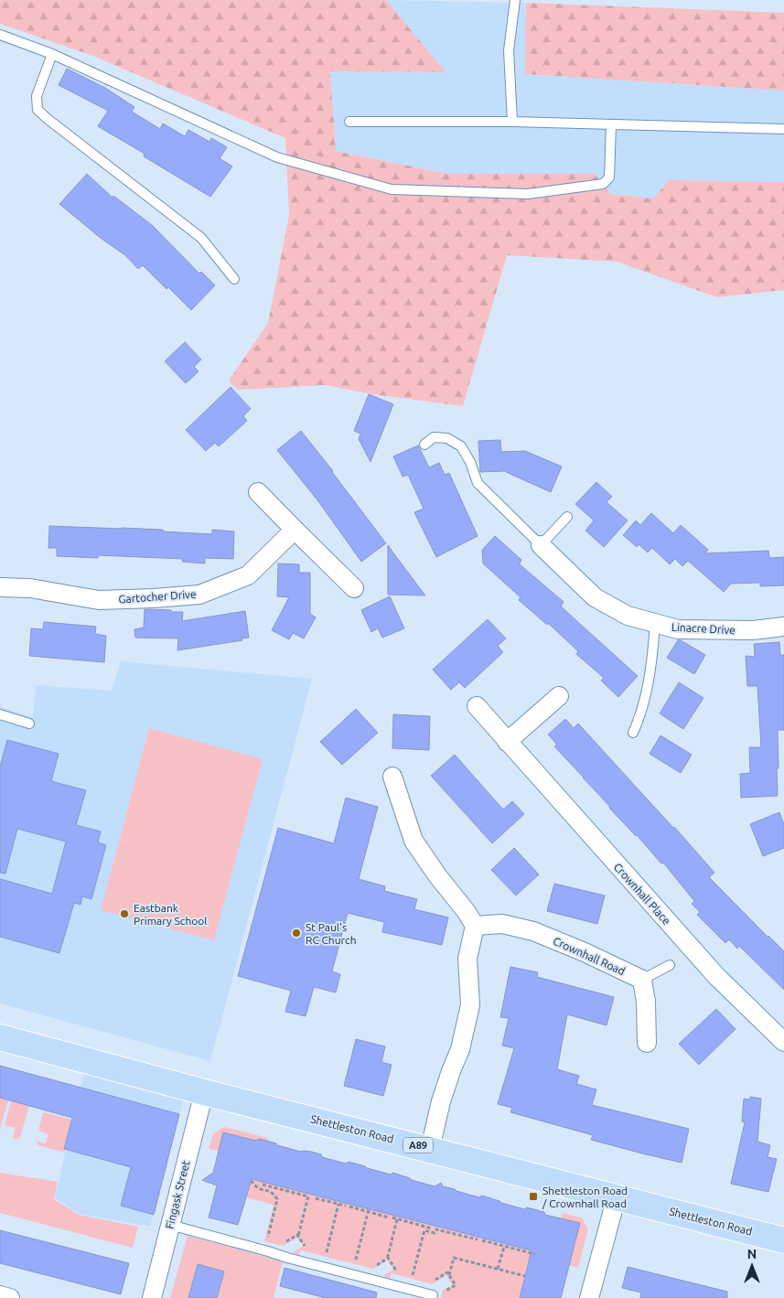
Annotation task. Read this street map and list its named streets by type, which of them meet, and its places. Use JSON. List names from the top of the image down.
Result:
{
  "streets": {
    "main road": ["Shettleston Road", "A89"],
    "street": [
      "Gartocher Drive",
      "Linacre Drive",
      "Crownhall Place",
      "Crownhall Road",
      "Fingask Street"
    ]
  },
  "crossings": [
    ["Shettleston Road", "Fingask Street"]
  ],
  "places": {
    "other": ["Eastbank Primary School", "St Paul's RC Church"],
    "transit": ["Shettleston Road / Crownhall Road"]
  },
  "north": "top"
}
